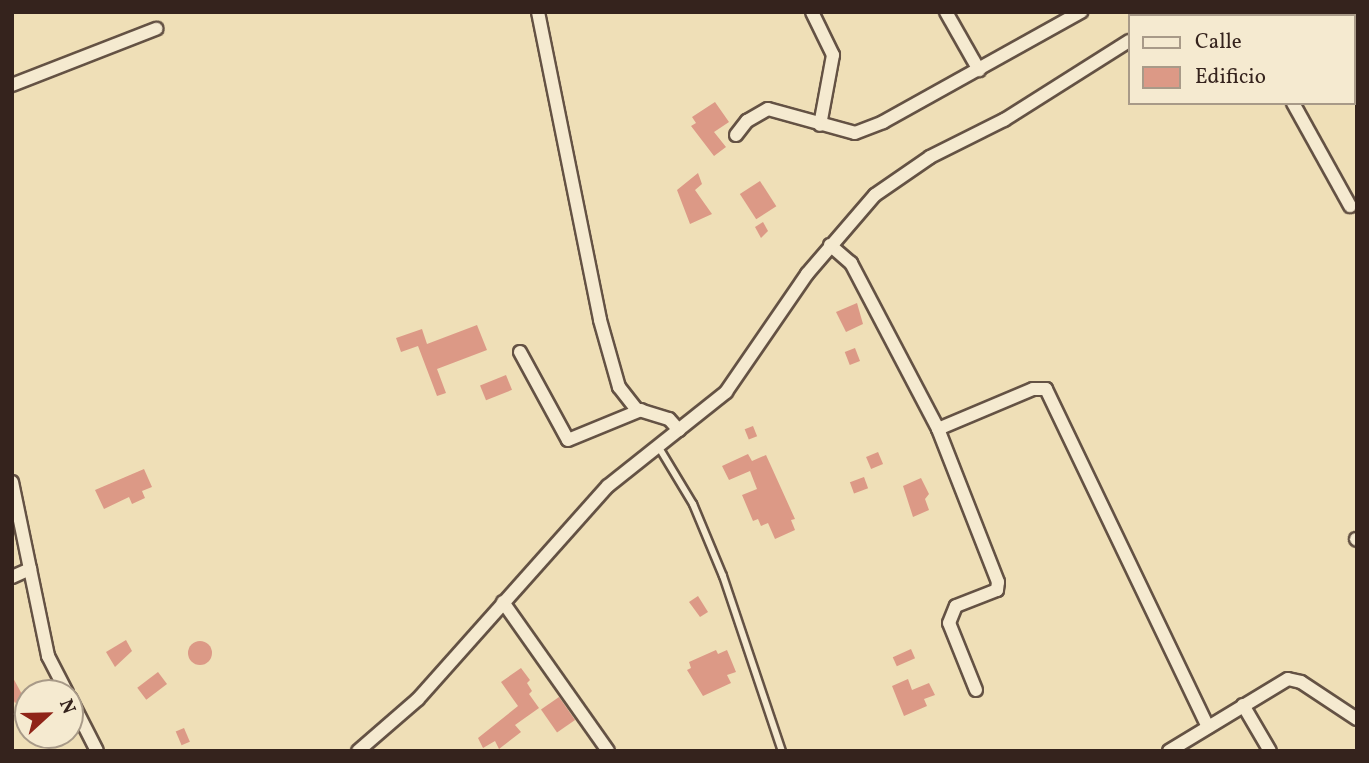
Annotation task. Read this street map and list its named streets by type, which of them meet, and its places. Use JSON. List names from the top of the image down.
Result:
{
  "legend": ["Calle", "Edificio"],
  "north": "right"
}
